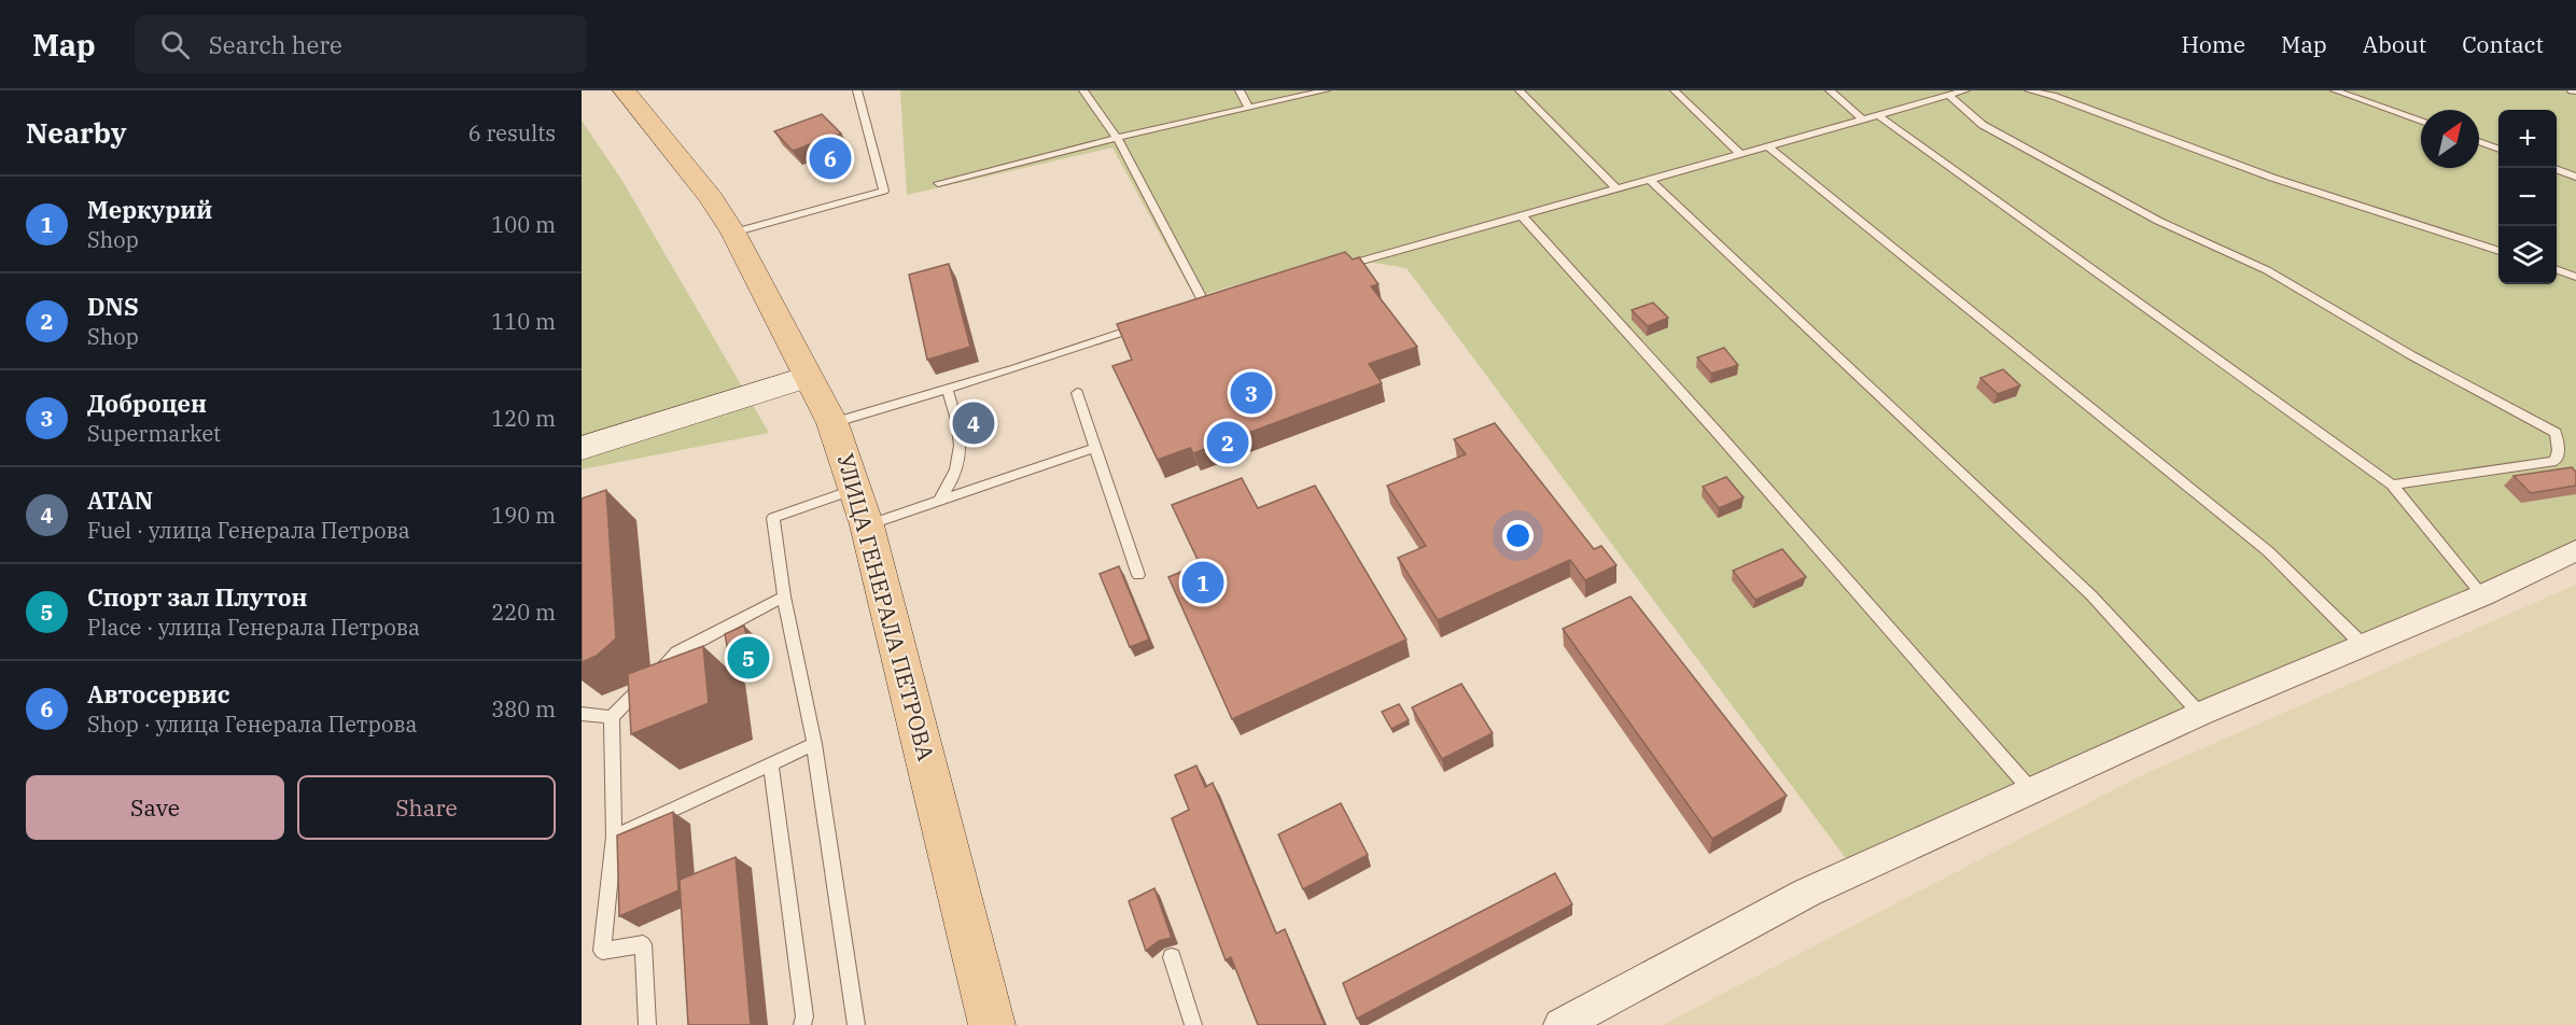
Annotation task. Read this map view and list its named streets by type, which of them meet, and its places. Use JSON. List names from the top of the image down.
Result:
{
  "streets": {
    "main road": ["УЛИЦА ГЕНЕРАЛА ПЕТРОВА"]
  },
  "north": "top right",
  "page": {
    "header": "Map",
    "search": "Search here",
    "nav": [
      "Home",
      "Map",
      "About",
      "Contact"
    ],
    "heading": ["Nearby", "6 results"],
    "map_buttons": ["+", "−"],
    "pins": [
      "6",
      "3",
      "4",
      "2",
      "1",
      "5"
    ],
    "list": [
      {
        "mark": "1",
        "name": "Меркурий",
        "note": "Shop",
        "value": "100 m"
      },
      {
        "mark": "2",
        "name": "DNS",
        "note": "Shop",
        "value": "110 m"
      },
      {
        "mark": "3",
        "name": "Доброцен",
        "note": "Supermarket",
        "value": "120 m"
      },
      {
        "mark": "4",
        "name": "ATAN",
        "note": "Fuel · улица Генерала Петрова",
        "value": "190 m"
      },
      {
        "mark": "5",
        "name": "Спорт зал Плутон",
        "note": "Place · улица Генерала Петрова",
        "value": "220 m"
      },
      {
        "mark": "6",
        "name": "Автосервис",
        "note": "Shop · улица Генерала Петрова",
        "value": "380 m"
      }
    ],
    "buttons": ["Save", "Share"]
  }
}
